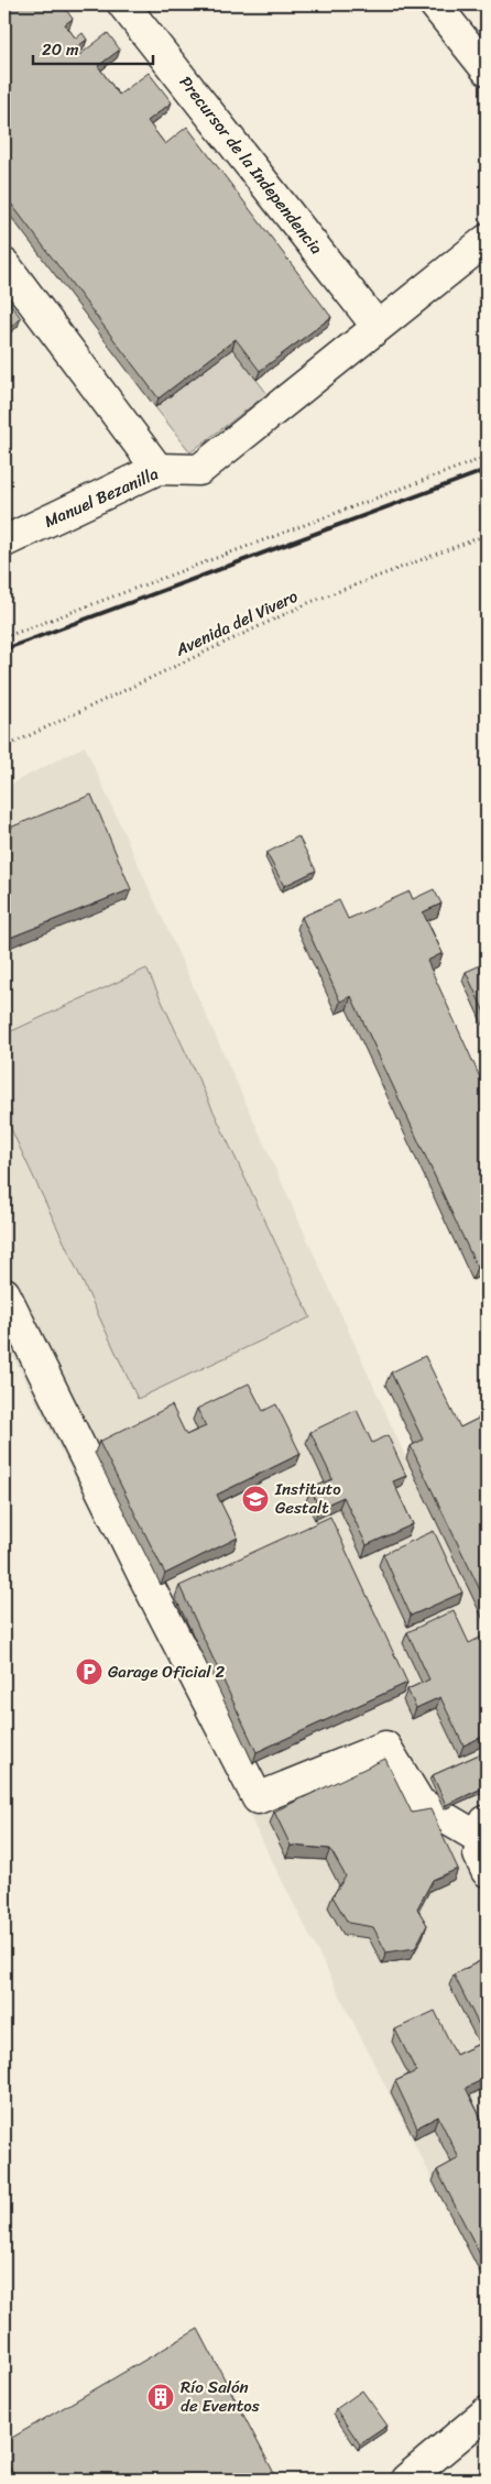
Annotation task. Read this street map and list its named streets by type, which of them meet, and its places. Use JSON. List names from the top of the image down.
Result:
{
  "streets": {
    "street": ["Precursor de la Independencia", "Manuel Bezanilla"],
    "path": ["Avenida del Vivero"]
  },
  "crossings": [
    ["Precursor de la Independencia", "Manuel Bezanilla"]
  ],
  "places": {
    "school or university": ["Instituto Gestalt"],
    "parking": ["Garage Oficial 2"],
    "building": ["Río Salón de Eventos"]
  },
  "scale_bar": "20 m"
}
